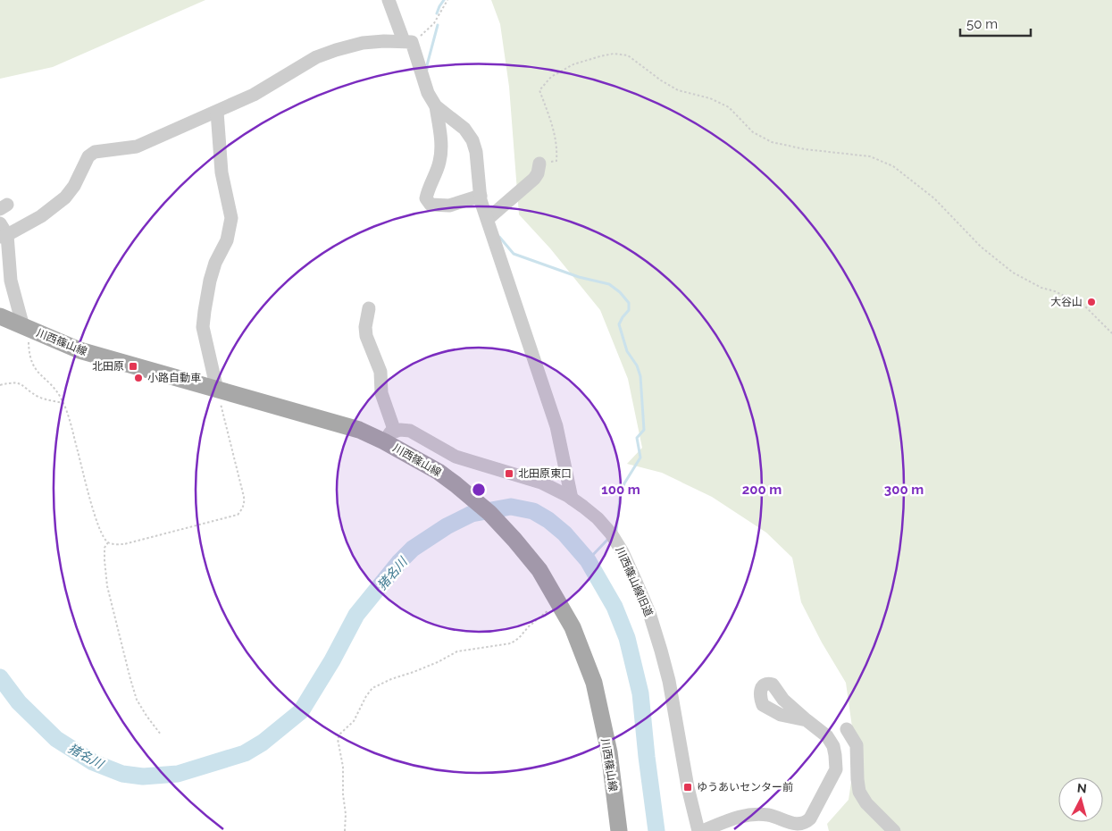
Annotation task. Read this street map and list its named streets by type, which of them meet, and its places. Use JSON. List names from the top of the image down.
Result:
{
  "streets": {
    "main road": ["川西篠山線"],
    "street": ["川西篠山線旧道"]
  },
  "crossings": [
    ["川西篠山線", "川西篠山線旧道"]
  ],
  "water": ["猪名川"],
  "places": {
    "other": ["大谷山", "小路自動車"],
    "transit": ["北田原", "北田原東口", "ゆうあいセンター前"]
  },
  "scale_bar": "50 m",
  "north": "top",
  "rings": ["100 m", "200 m", "300 m"]
}
